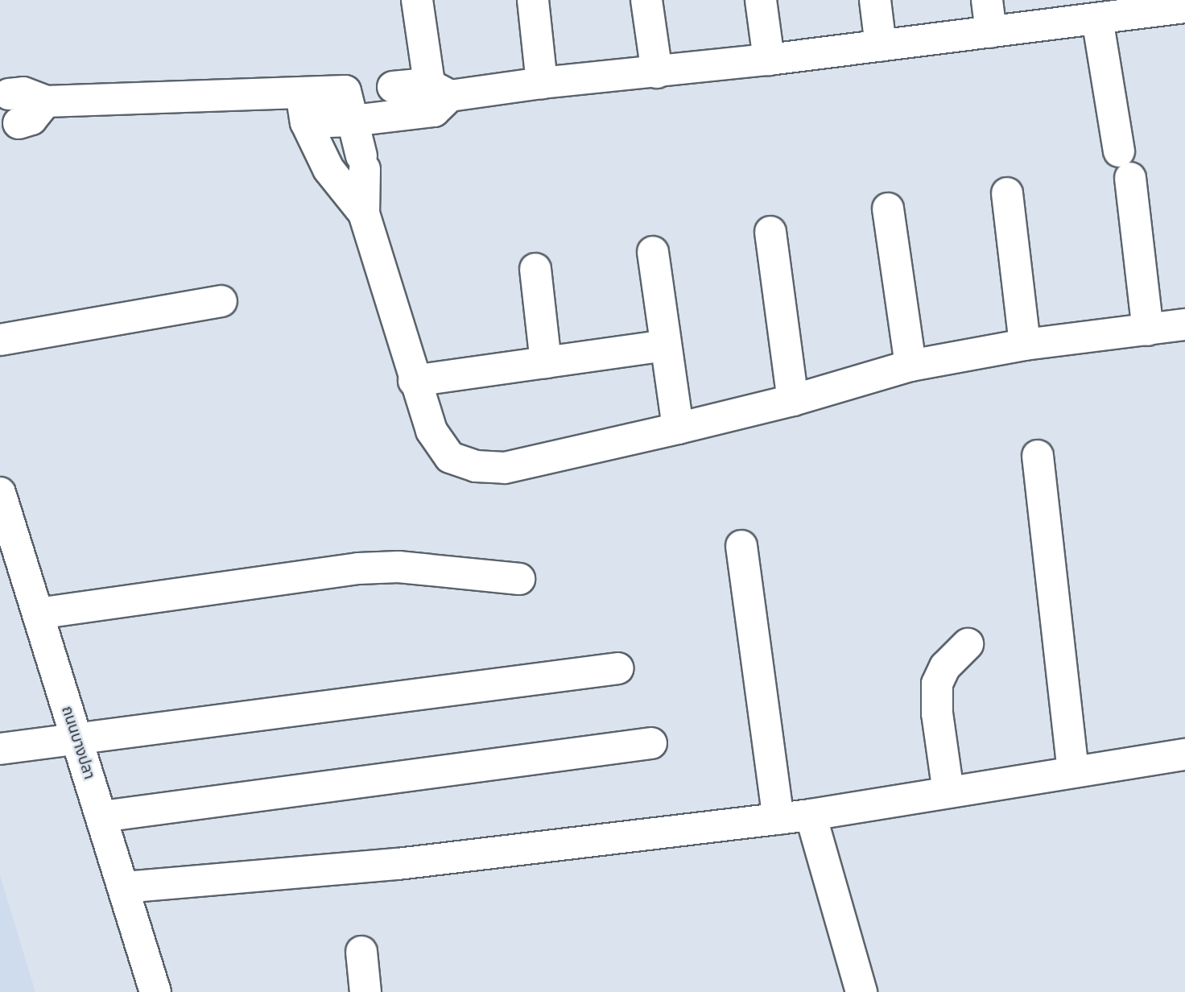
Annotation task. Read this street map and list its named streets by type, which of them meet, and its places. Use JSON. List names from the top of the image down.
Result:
{
  "streets": {
    "street": ["ถนนบางปลา"]
  }
}
